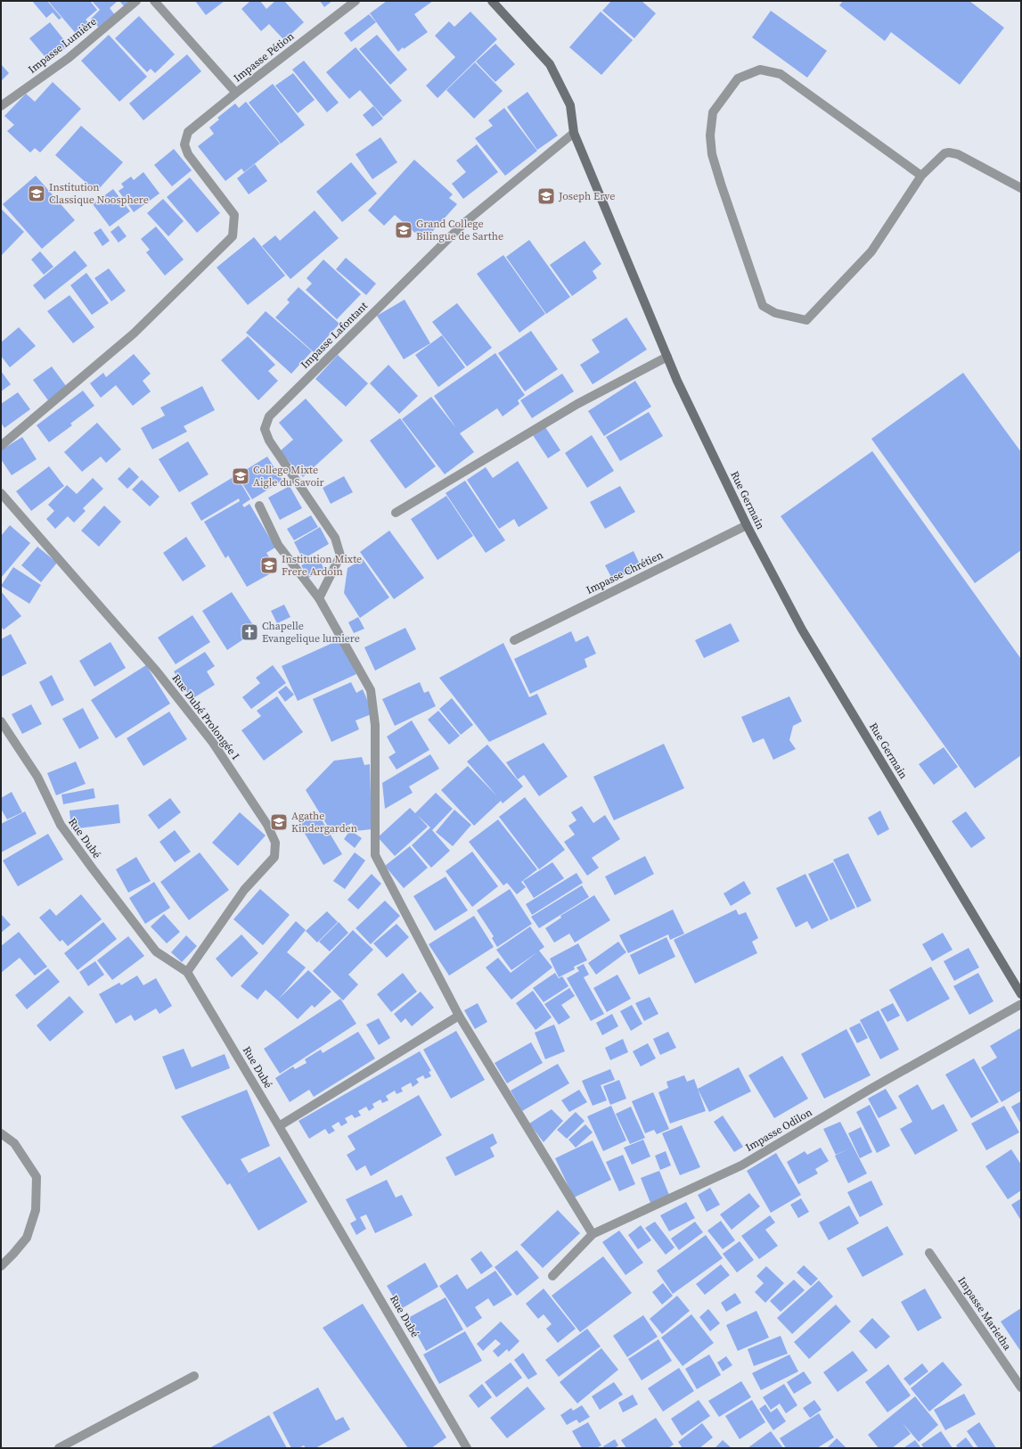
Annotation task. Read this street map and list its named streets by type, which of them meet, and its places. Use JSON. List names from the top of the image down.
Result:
{
  "streets": {
    "street": [
      "Impasse Lumière",
      "Impasse Pétion",
      "Impasse Lafontant",
      "Rue Germain",
      "Impasse Chrétien",
      "Rue Dubé Prolongée I",
      "Rue Dubé",
      "Impasse Odilon",
      "Impasse Marietha"
    ]
  },
  "crossings": [
    ["Impasse Lafontant", "Rue Germain"],
    ["Rue Germain", "Impasse Chrétien"],
    ["Rue Dubé Prolongée I", "Rue Dubé"]
  ],
  "places": {
    "school or university": [
      "Institution Classique Noosphere",
      "Joseph Erve",
      "Grand College Bilingue de Sarthe",
      "College Mixte Aigle du Savoir",
      "Institution Mixte Frere Ardoin",
      "Agathe Kindergarden"
    ],
    "church": ["Chapelle Evangelique lumiere"]
  }
}
